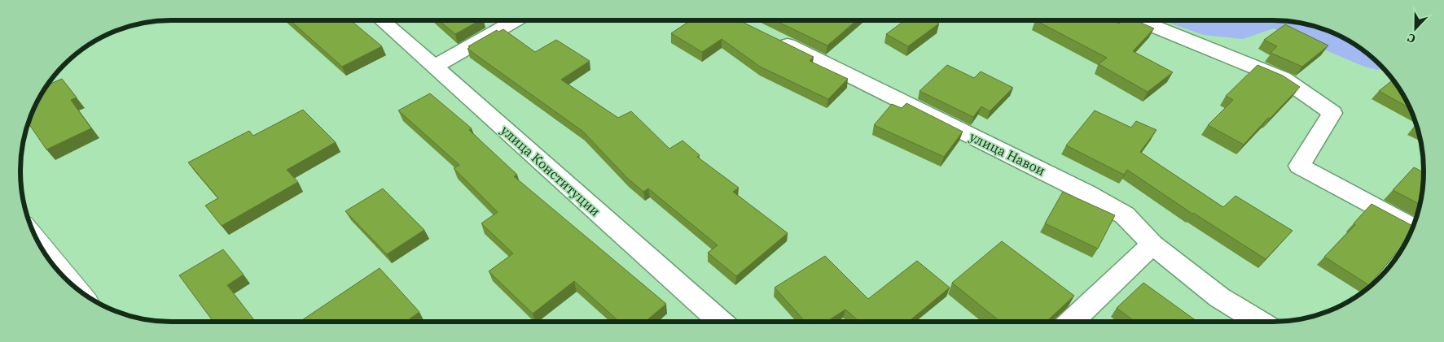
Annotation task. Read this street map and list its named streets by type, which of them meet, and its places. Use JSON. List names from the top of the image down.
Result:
{
  "streets": {
    "street": ["улица Навои", "улица Конституции"]
  },
  "north": "bottom"
}
